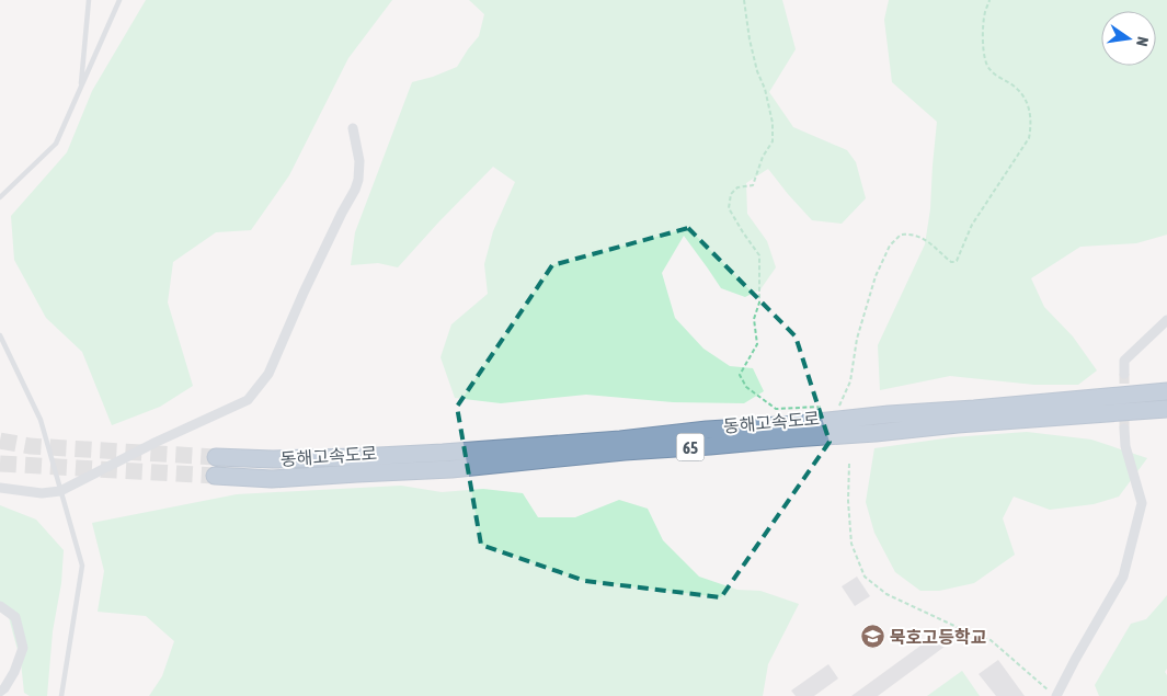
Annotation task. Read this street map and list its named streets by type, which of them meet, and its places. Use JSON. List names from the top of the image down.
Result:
{
  "streets": {
    "highway": ["동해고속도로", "65"]
  },
  "places": {
    "school or university": ["묵호고등학교"]
  },
  "north": "right"
}
